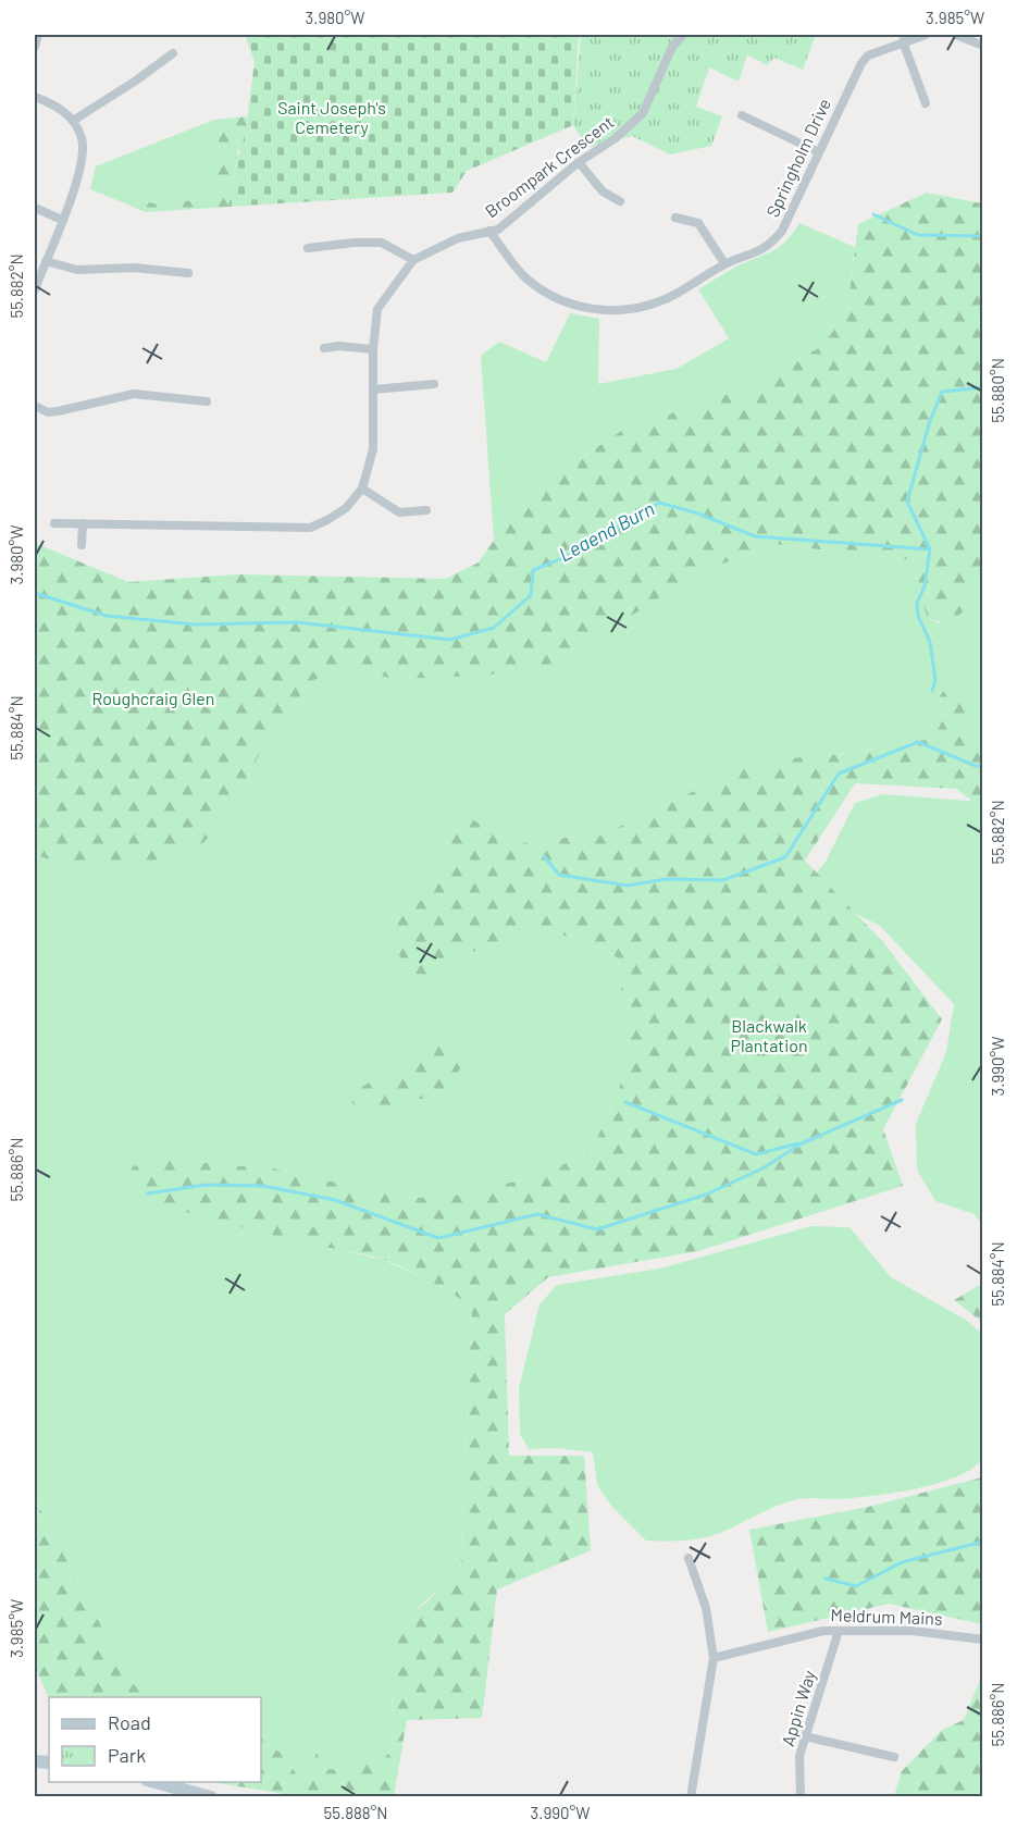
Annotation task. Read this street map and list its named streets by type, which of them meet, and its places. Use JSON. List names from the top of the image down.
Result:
{
  "streets": {
    "street": [
      "Springholm Drive",
      "Broompark Crescent",
      "Meldrum Mains",
      "Appin Way"
    ]
  },
  "crossings": [
    ["Springholm Drive", "Broompark Crescent"],
    ["Meldrum Mains", "Appin Way"]
  ],
  "water": ["Leaend Burn"],
  "parks": ["Saint Joseph's Cemetery", "Roughcraig Glen", "Blackwalk Plantation"],
  "legend": ["Road", "Park"],
  "coordinates": [
    "3.980°W",
    "3.985°W",
    "55.882°N",
    "55.880°N",
    "55.884°N",
    "3.990°W",
    "55.886°N",
    "55.888°N"
  ]
}
